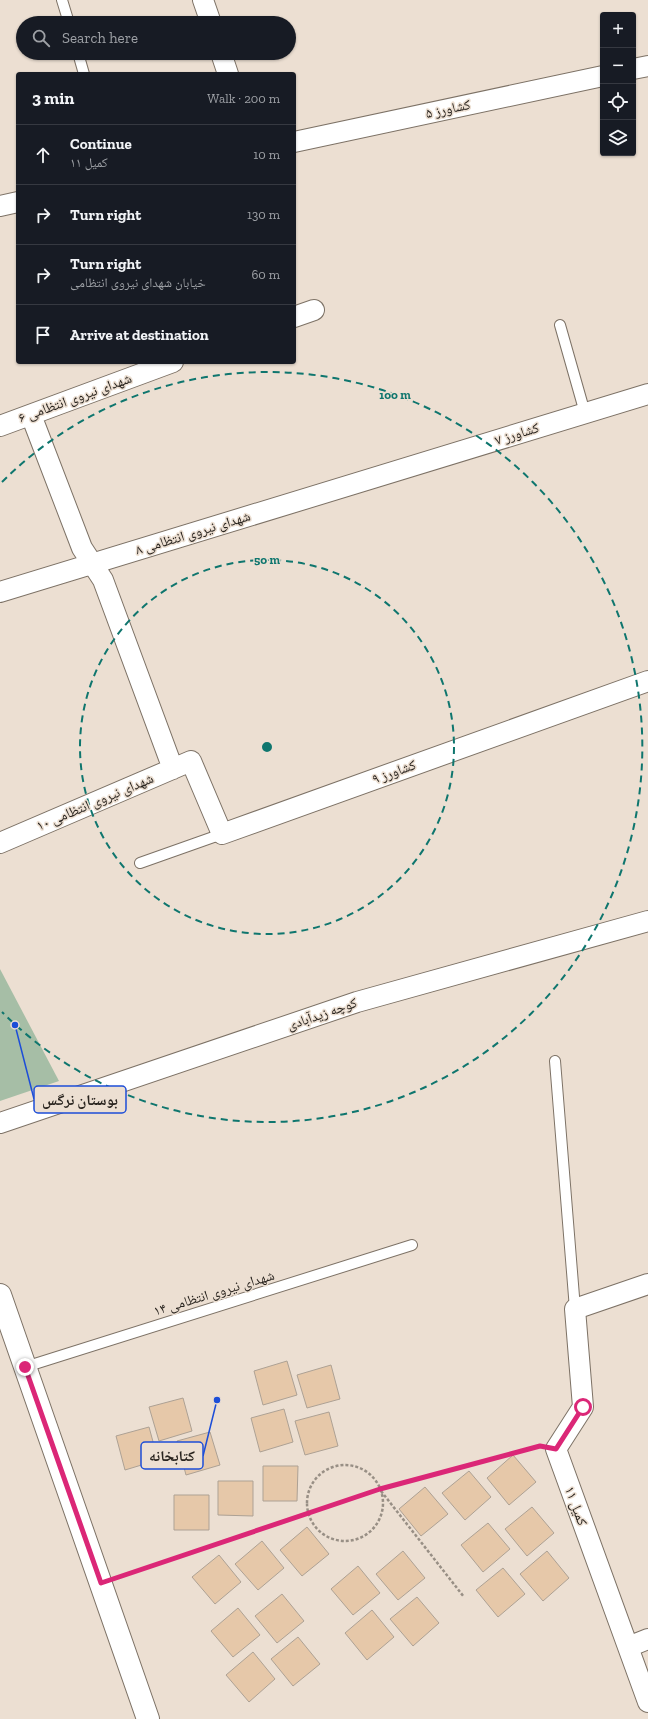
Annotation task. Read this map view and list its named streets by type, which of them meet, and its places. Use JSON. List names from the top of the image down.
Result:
{
  "streets": {
    "street": [
      "کشاورز ۵",
      "شهدای نیروی انتظامی ۶",
      "کشاورز ۷",
      "شهدای نیروی انتظامی ۸",
      "کشاورز ۹",
      "شهدای نیروی انتظامی ۱۰",
      "کوچه زیدآبادی",
      "کمیل ۱۱"
    ],
    "lane": ["شهدای نیروی انتظامی ۱۴"]
  },
  "crossings": [
    ["کشاورز ۷", "شهدای نیروی انتظامی ۸"],
    ["کشاورز ۹", "شهدای نیروی انتظامی ۱۰"]
  ],
  "places": ["بوستان نرگس", "کتابخانه"],
  "page": {
    "map_buttons": ["+", "−"],
    "search": "Search here",
    "heading": ["3 min", "Walk · 200 m"],
    "list": [
      ["Continue", "کمیل ۱۱", "10 m"],
      ["Turn right", "130 m"],
      ["Turn right", "خیابان شهدای نیروی انتظامی", "60 m"],
      "Arrive at destination"
    ]
  },
  "rings": ["100 m", "50 m"]
}
